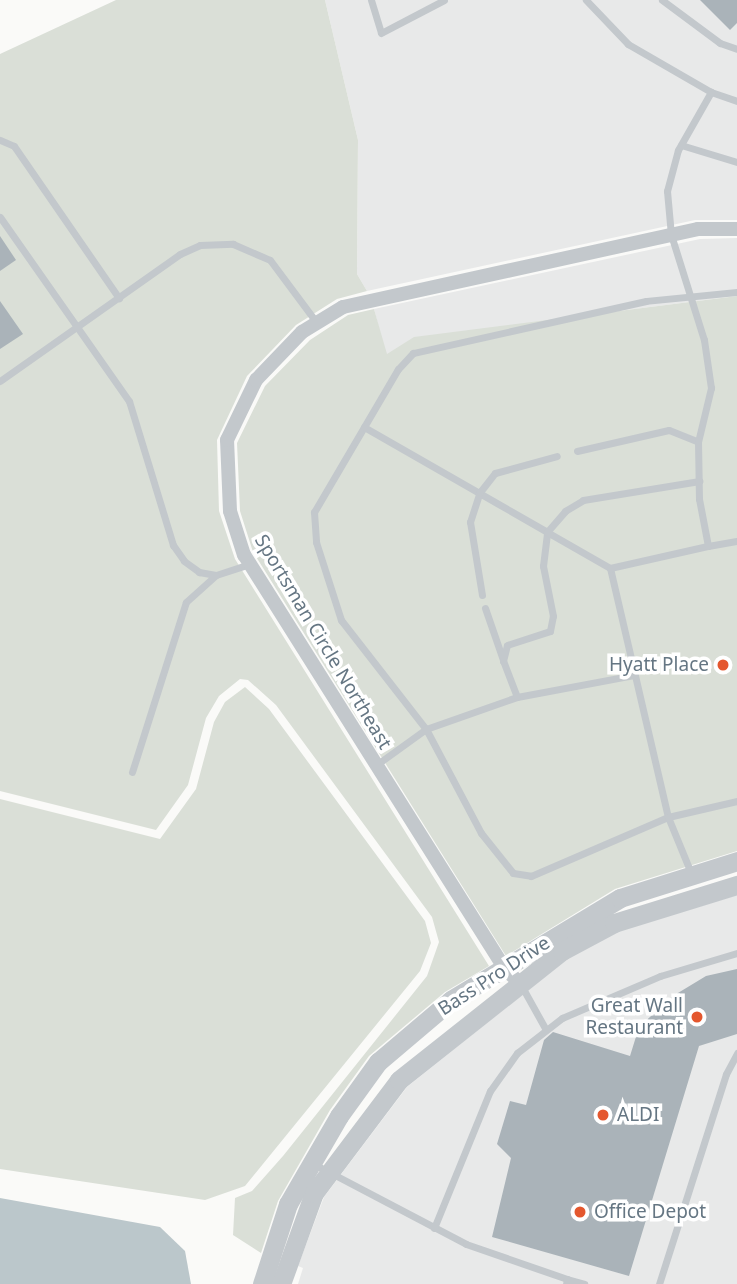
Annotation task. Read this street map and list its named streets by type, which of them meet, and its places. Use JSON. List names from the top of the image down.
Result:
{
  "streets": {
    "street": ["Sportsman Circle Northeast", "Bass Pro Drive"]
  },
  "crossings": [
    ["Sportsman Circle Northeast", "Bass Pro Drive"]
  ],
  "places": [
    "Hyatt Place",
    "Great Wall Restaurant",
    "ALDI",
    "Office Depot"
  ]
}
